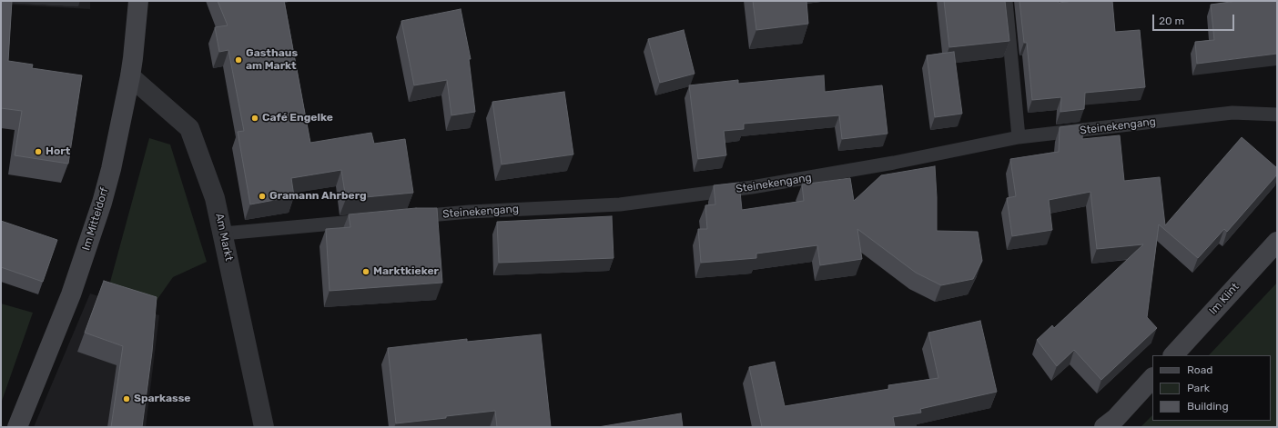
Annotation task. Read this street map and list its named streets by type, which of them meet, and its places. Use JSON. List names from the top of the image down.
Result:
{
  "streets": {
    "main road": ["Im Mitteldorf", "Im Klint"],
    "street": ["Am Markt"],
    "lane": ["Steinekengang"]
  },
  "crossings": [
    ["Im Mitteldorf", "Am Markt"]
  ],
  "places": [
    "Gasthaus am Markt",
    "Café Engelke",
    "Hort",
    "Gramann Ahrberg",
    "Marktkieker",
    "Sparkasse"
  ],
  "legend": ["Road", "Park", "Building"],
  "scale_bar": "20 m"
}
